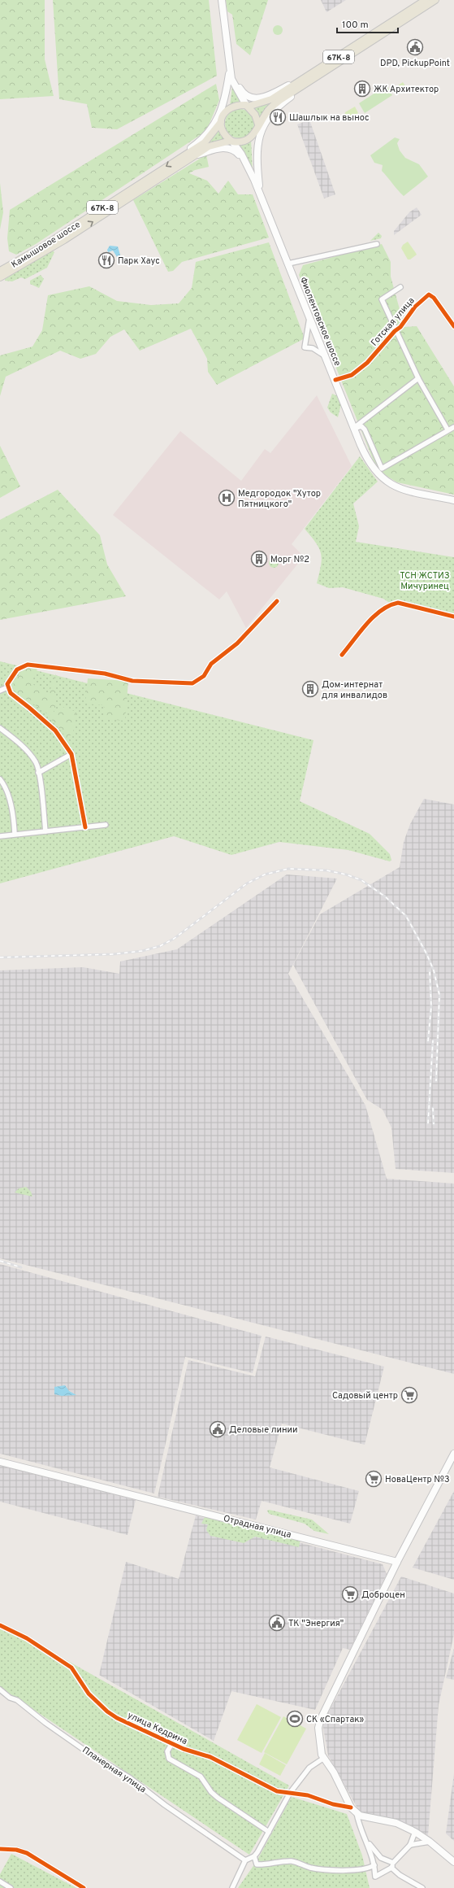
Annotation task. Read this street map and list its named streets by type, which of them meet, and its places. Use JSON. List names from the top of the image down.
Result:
{
  "streets": {
    "main road": [
      "67К-8",
      "Камышовое шоссе",
      "Фиолентовское шоссе",
      "Отрадная улица"
    ],
    "street": ["Готская улица", "улица Кедрина", "Планерная улица"]
  },
  "crossings": [
    ["67К-8", "Камышовое шоссе"],
    ["67К-8", "Фиолентовское шоссе"],
    ["Камышовое шоссе", "Фиолентовское шоссе"],
    ["Фиолентовское шоссе", "Готская улица"]
  ],
  "parks": ["ТСН ЖСТИЗ Мичуринец"],
  "places": {
    "public building": ["DPD, PickupPoint", "Деловые линии", "ТК \"Энергия\""],
    "building": ["ЖК Архитектор", "Морг №2", "Дом-интернат для инвалидов"],
    "restaurant": ["Шашлык на вынос", "Парк Хаус"],
    "hospital": ["Медгородок \"Хутор Пятницкого\""],
    "supermarket": ["Садовый центр", "НоваЦентр №3", "Доброцен"],
    "sports": ["СК «Спартак»"]
  },
  "scale_bar": "100 m"
}
